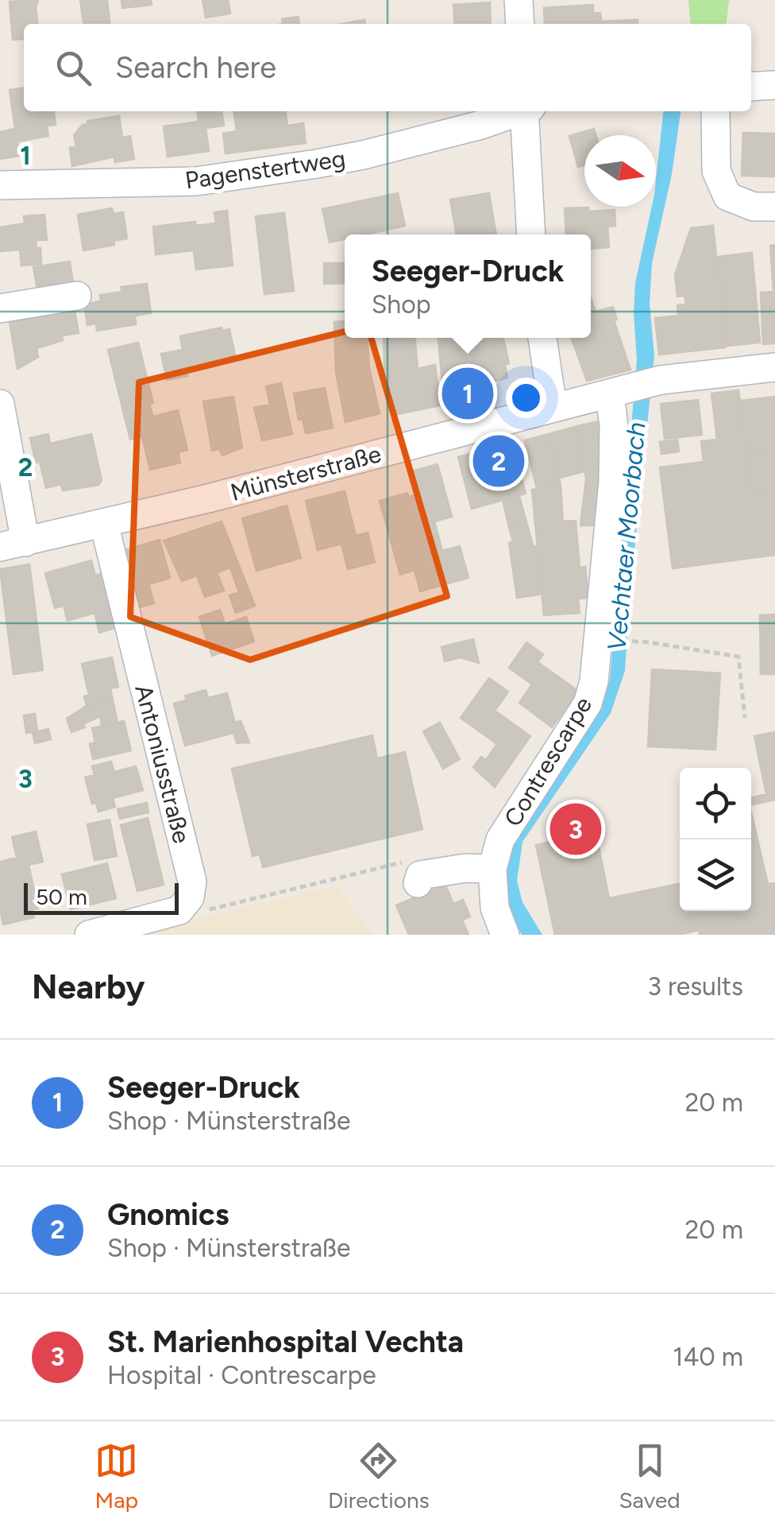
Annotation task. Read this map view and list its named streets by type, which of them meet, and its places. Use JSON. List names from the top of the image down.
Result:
{
  "streets": {
    "street": [
      "Pagenstertweg",
      "Münsterstraße",
      "Contrescarpe",
      "Antoniusstraße"
    ]
  },
  "crossings": [
    ["Münsterstraße", "Contrescarpe"],
    ["Münsterstraße", "Antoniusstraße"]
  ],
  "water": ["Vechtaer Moorbach"],
  "scale_bar": "50 m",
  "north": "right",
  "page": {
    "search": "Search here",
    "popup": ["Seeger-Druck", "Shop"],
    "pins": ["1", "2", "3"],
    "scale": "50 m",
    "heading": ["Nearby", "3 results"],
    "list": [
      {
        "mark": "1",
        "name": "Seeger-Druck",
        "note": "Shop · Münsterstraße",
        "value": "20 m"
      },
      {
        "mark": "2",
        "name": "Gnomics",
        "note": "Shop · Münsterstraße",
        "value": "20 m"
      },
      {
        "mark": "3",
        "name": "St. Marienhospital Vechta",
        "note": "Hospital · Contrescarpe",
        "value": "140 m"
      }
    ],
    "nav": ["Map", "Directions", "Saved"]
  },
  "grid": {
    "rows": ["1", "2", "3"]
  }
}
